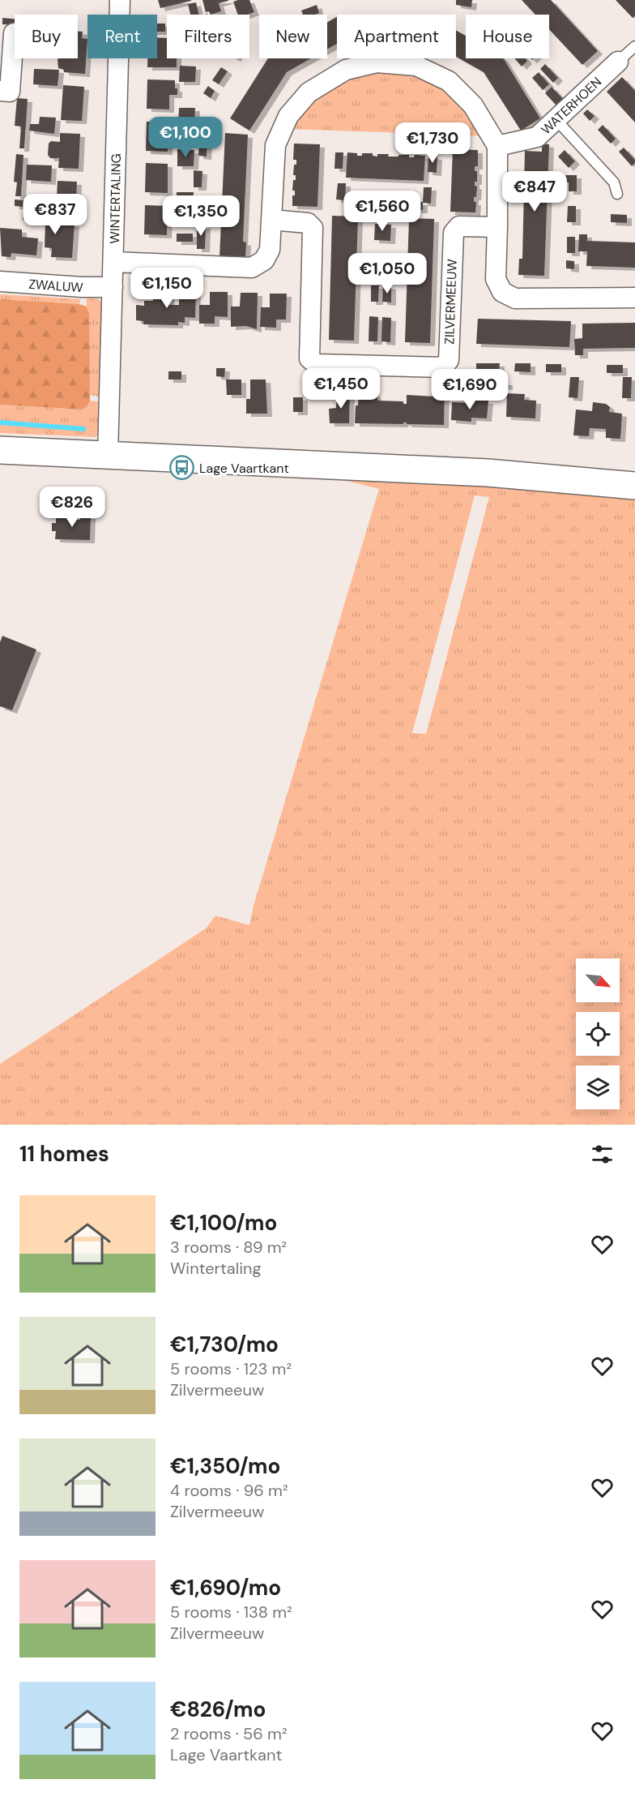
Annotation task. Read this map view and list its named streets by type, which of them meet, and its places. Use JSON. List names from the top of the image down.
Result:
{
  "streets": {
    "street": [
      "WATERHOEN",
      "WINTERTALING",
      "ZWALUW",
      "ZILVERMEEUW"
    ]
  },
  "crossings": [
    ["WINTERTALING", "ZWALUW"]
  ],
  "places": {
    "bus stop": ["Lage Vaartkant"]
  },
  "north": "bottom right",
  "page": {
    "chip": [
      "Buy",
      "Rent",
      "Filters",
      "New",
      "Apartment",
      "House"
    ],
    "price": [
      "€1,100",
      "€1,730",
      "€847",
      "€1,560",
      "€837",
      "€1,350",
      "€1,050",
      "€1,150",
      "€1,450",
      "€1,690",
      "€826"
    ],
    "heading": "11 homes",
    "list": [
      {
        "name": "€1,100/mo",
        "note": "3 rooms · 89 m² · Wintertaling"
      },
      {
        "name": "€1,730/mo",
        "note": "5 rooms · 123 m² · Zilvermeeuw"
      },
      {
        "name": "€1,350/mo",
        "note": "4 rooms · 96 m² · Zilvermeeuw"
      },
      {
        "name": "€1,690/mo",
        "note": "5 rooms · 138 m² · Zilvermeeuw"
      },
      {
        "name": "€826/mo",
        "note": "2 rooms · 56 m² · Lage Vaartkant"
      }
    ]
  }
}
